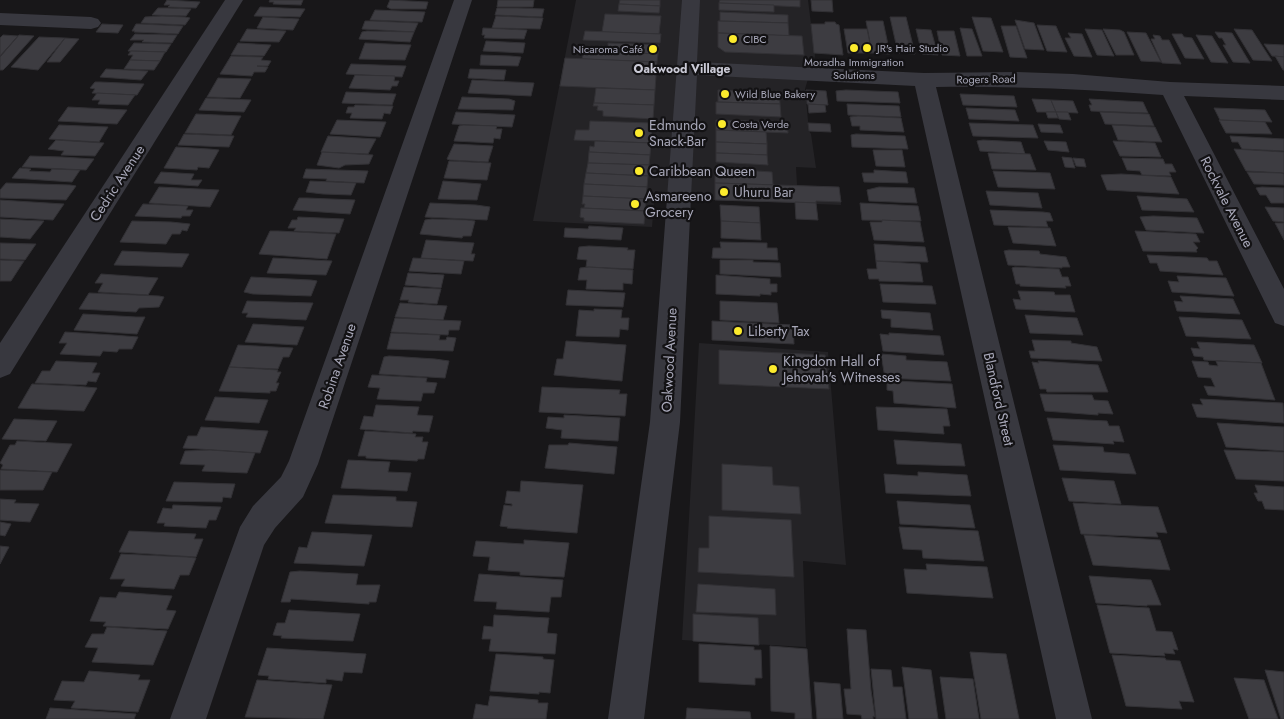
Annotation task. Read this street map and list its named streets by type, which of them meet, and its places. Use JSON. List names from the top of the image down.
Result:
{
  "streets": {
    "street": [
      "Rogers Road",
      "Cedric Avenue",
      "Rockvale Avenue",
      "Oakwood Avenue",
      "Robina Avenue",
      "Blandford Street"
    ]
  },
  "crossings": [
    ["Rogers Road", "Rockvale Avenue"],
    ["Rogers Road", "Oakwood Avenue"],
    ["Rogers Road", "Blandford Street"]
  ],
  "districts": ["Oakwood Village"],
  "places": [
    "CIBC",
    "Moradha Immigration Solutions",
    "JR's Hair Studio",
    "Nicaroma Café",
    "Wild Blue Bakery",
    "Costa Verde",
    "Edmundo Snack-Bar",
    "Caribbean Queen",
    "Uhuru Bar",
    "Asmareeno Grocery",
    "Liberty Tax",
    "Kingdom Hall of Jehovah's Witnesses"
  ]
}
